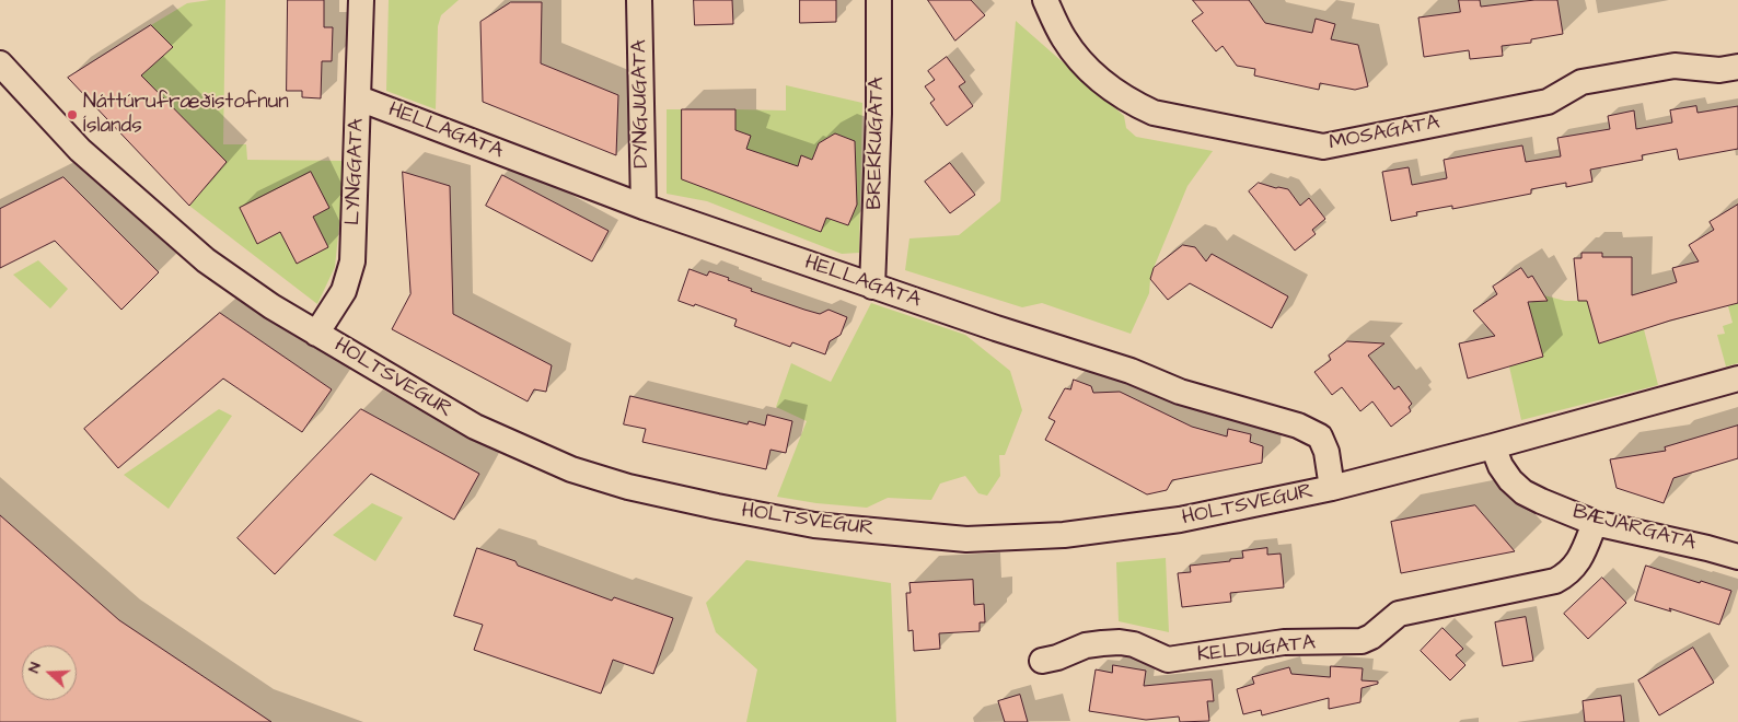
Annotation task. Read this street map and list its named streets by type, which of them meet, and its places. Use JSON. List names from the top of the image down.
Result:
{
  "streets": {
    "street": [
      "DYNGJUGATA",
      "HELLAGATA",
      "MOSAGATA",
      "BREKKUGATA",
      "LYNGGATA",
      "HOLTSVEGUR",
      "BÆJARGATA",
      "KELDUGATA"
    ]
  },
  "crossings": [
    ["DYNGJUGATA", "HELLAGATA"],
    ["HELLAGATA", "BREKKUGATA"],
    ["HELLAGATA", "LYNGGATA"],
    ["HELLAGATA", "HOLTSVEGUR"],
    ["LYNGGATA", "HOLTSVEGUR"],
    ["HOLTSVEGUR", "BÆJARGATA"],
    ["BÆJARGATA", "KELDUGATA"]
  ],
  "places": ["Náttúrufræðistofnun Íslands"],
  "north": "left"
}
